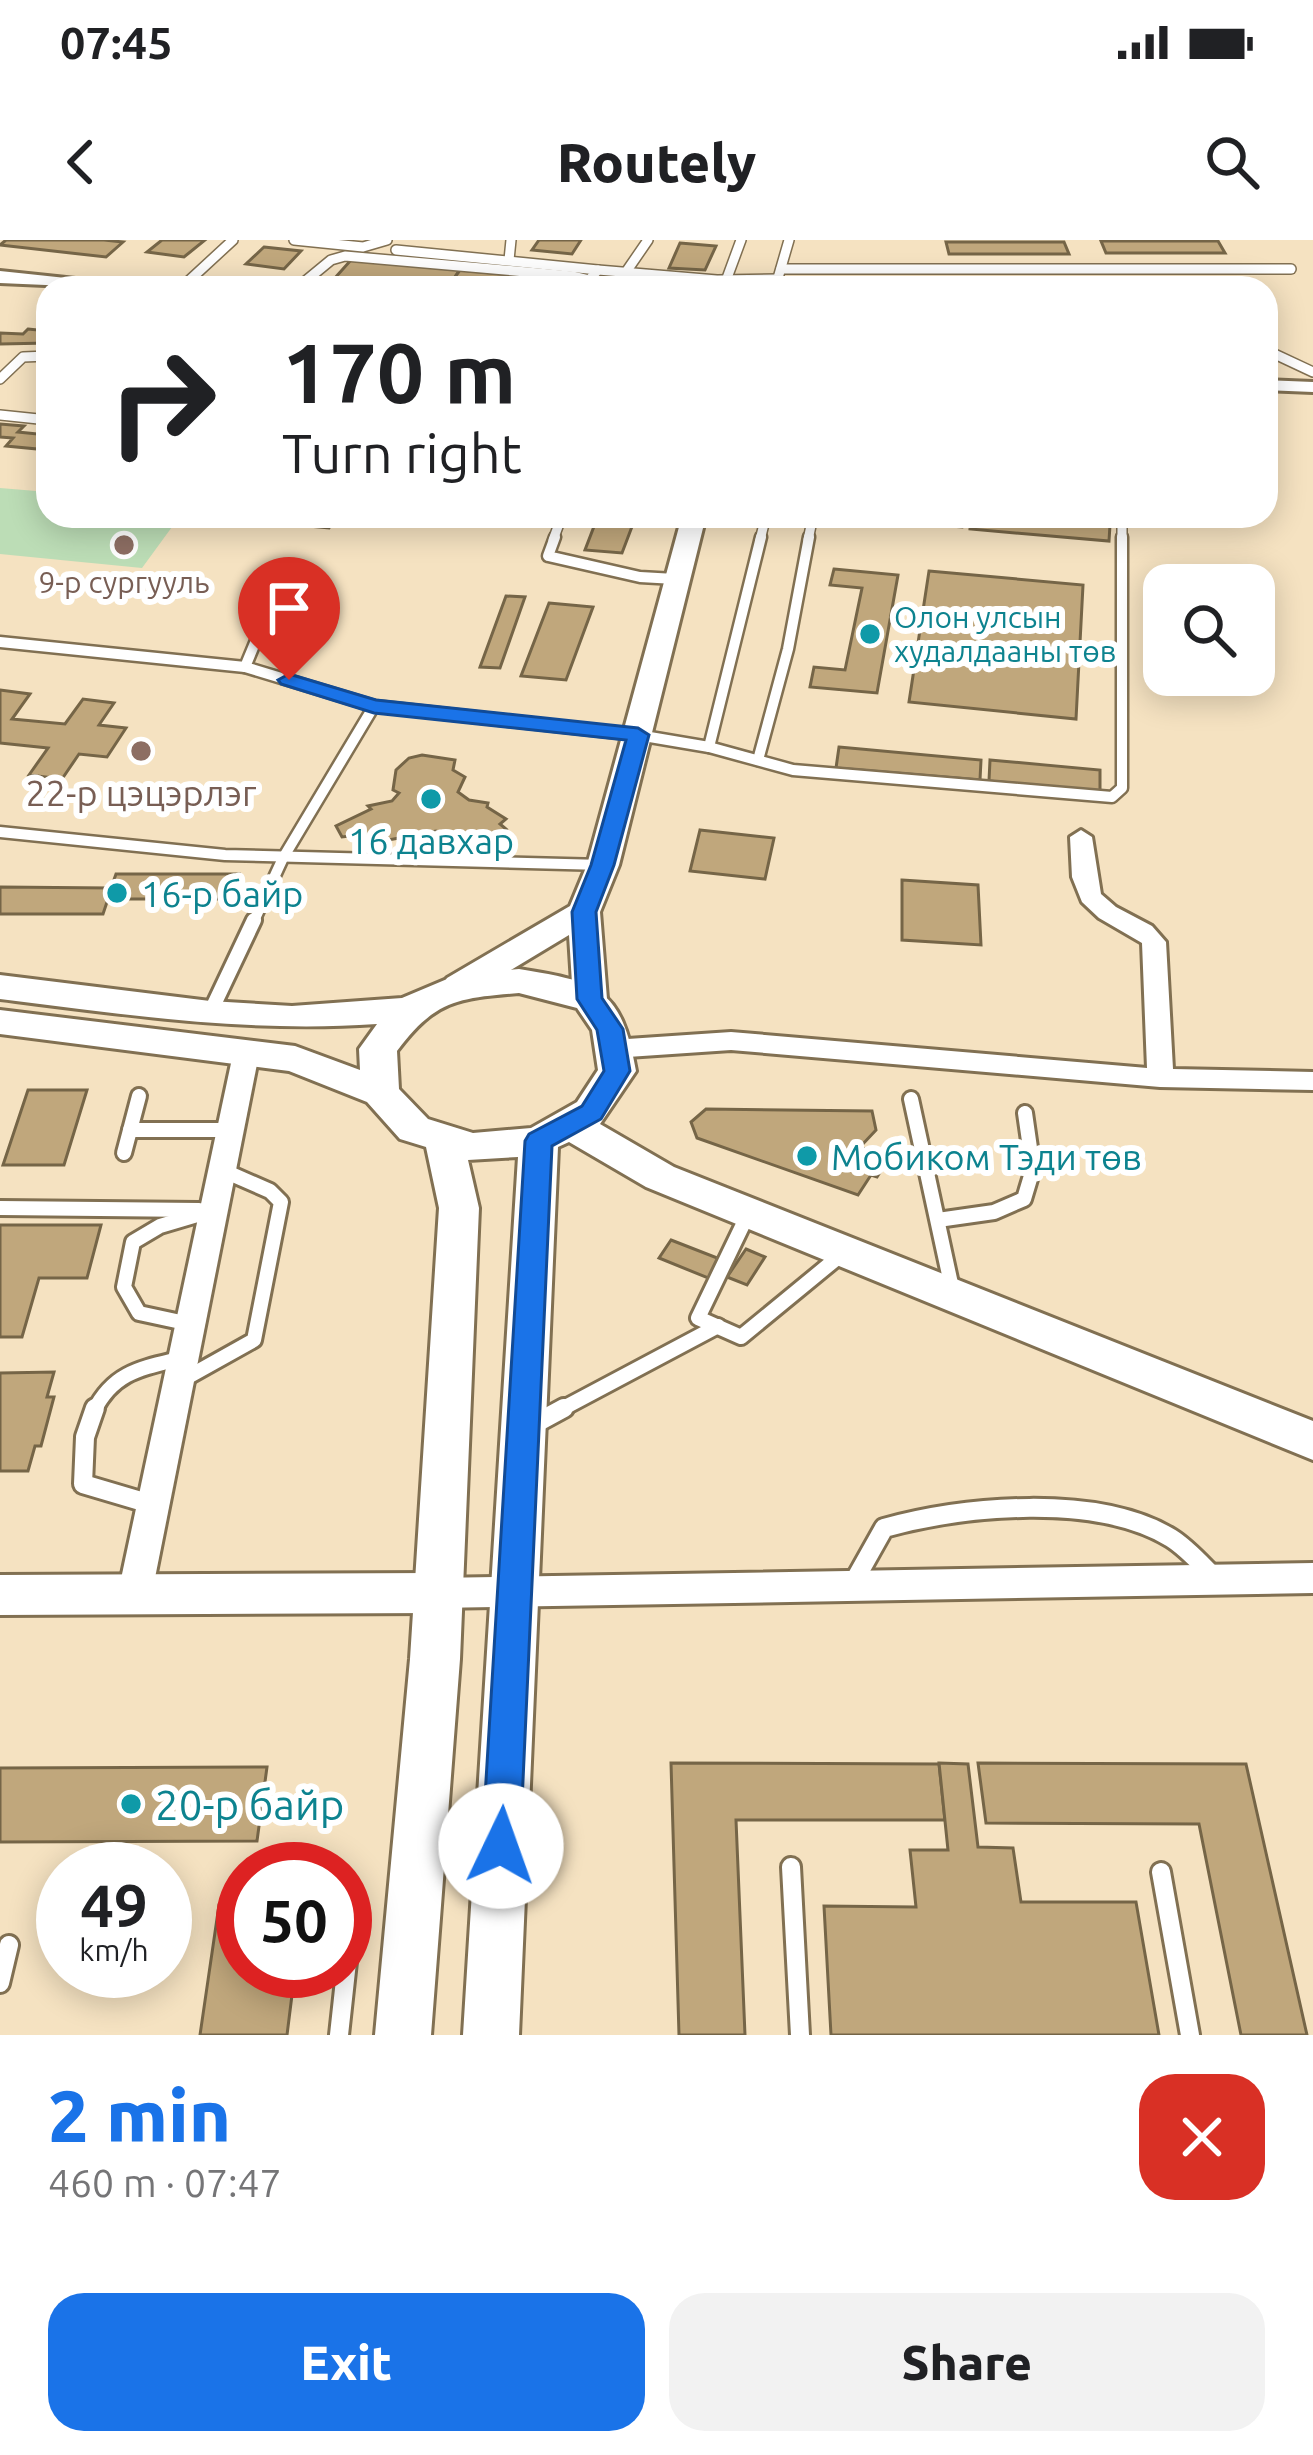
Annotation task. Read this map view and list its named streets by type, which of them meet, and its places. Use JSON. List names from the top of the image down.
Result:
{
  "places": [
    "9-р сургууль",
    "Олон улсын худалдааны төв",
    "22-р цэцэрлэг",
    "16 давхар",
    "16-р байр",
    "Мобиком Тэди төв",
    "20-р байр"
  ],
  "page": {
    "status": "07:45",
    "header": "Routely",
    "turn": ["170 m", "Turn right"],
    "speed": "49 km/h",
    "limit": "50",
    "heading": ["2 min", "460 m · 07:47"],
    "buttons": ["Exit", "Share"]
  }
}
